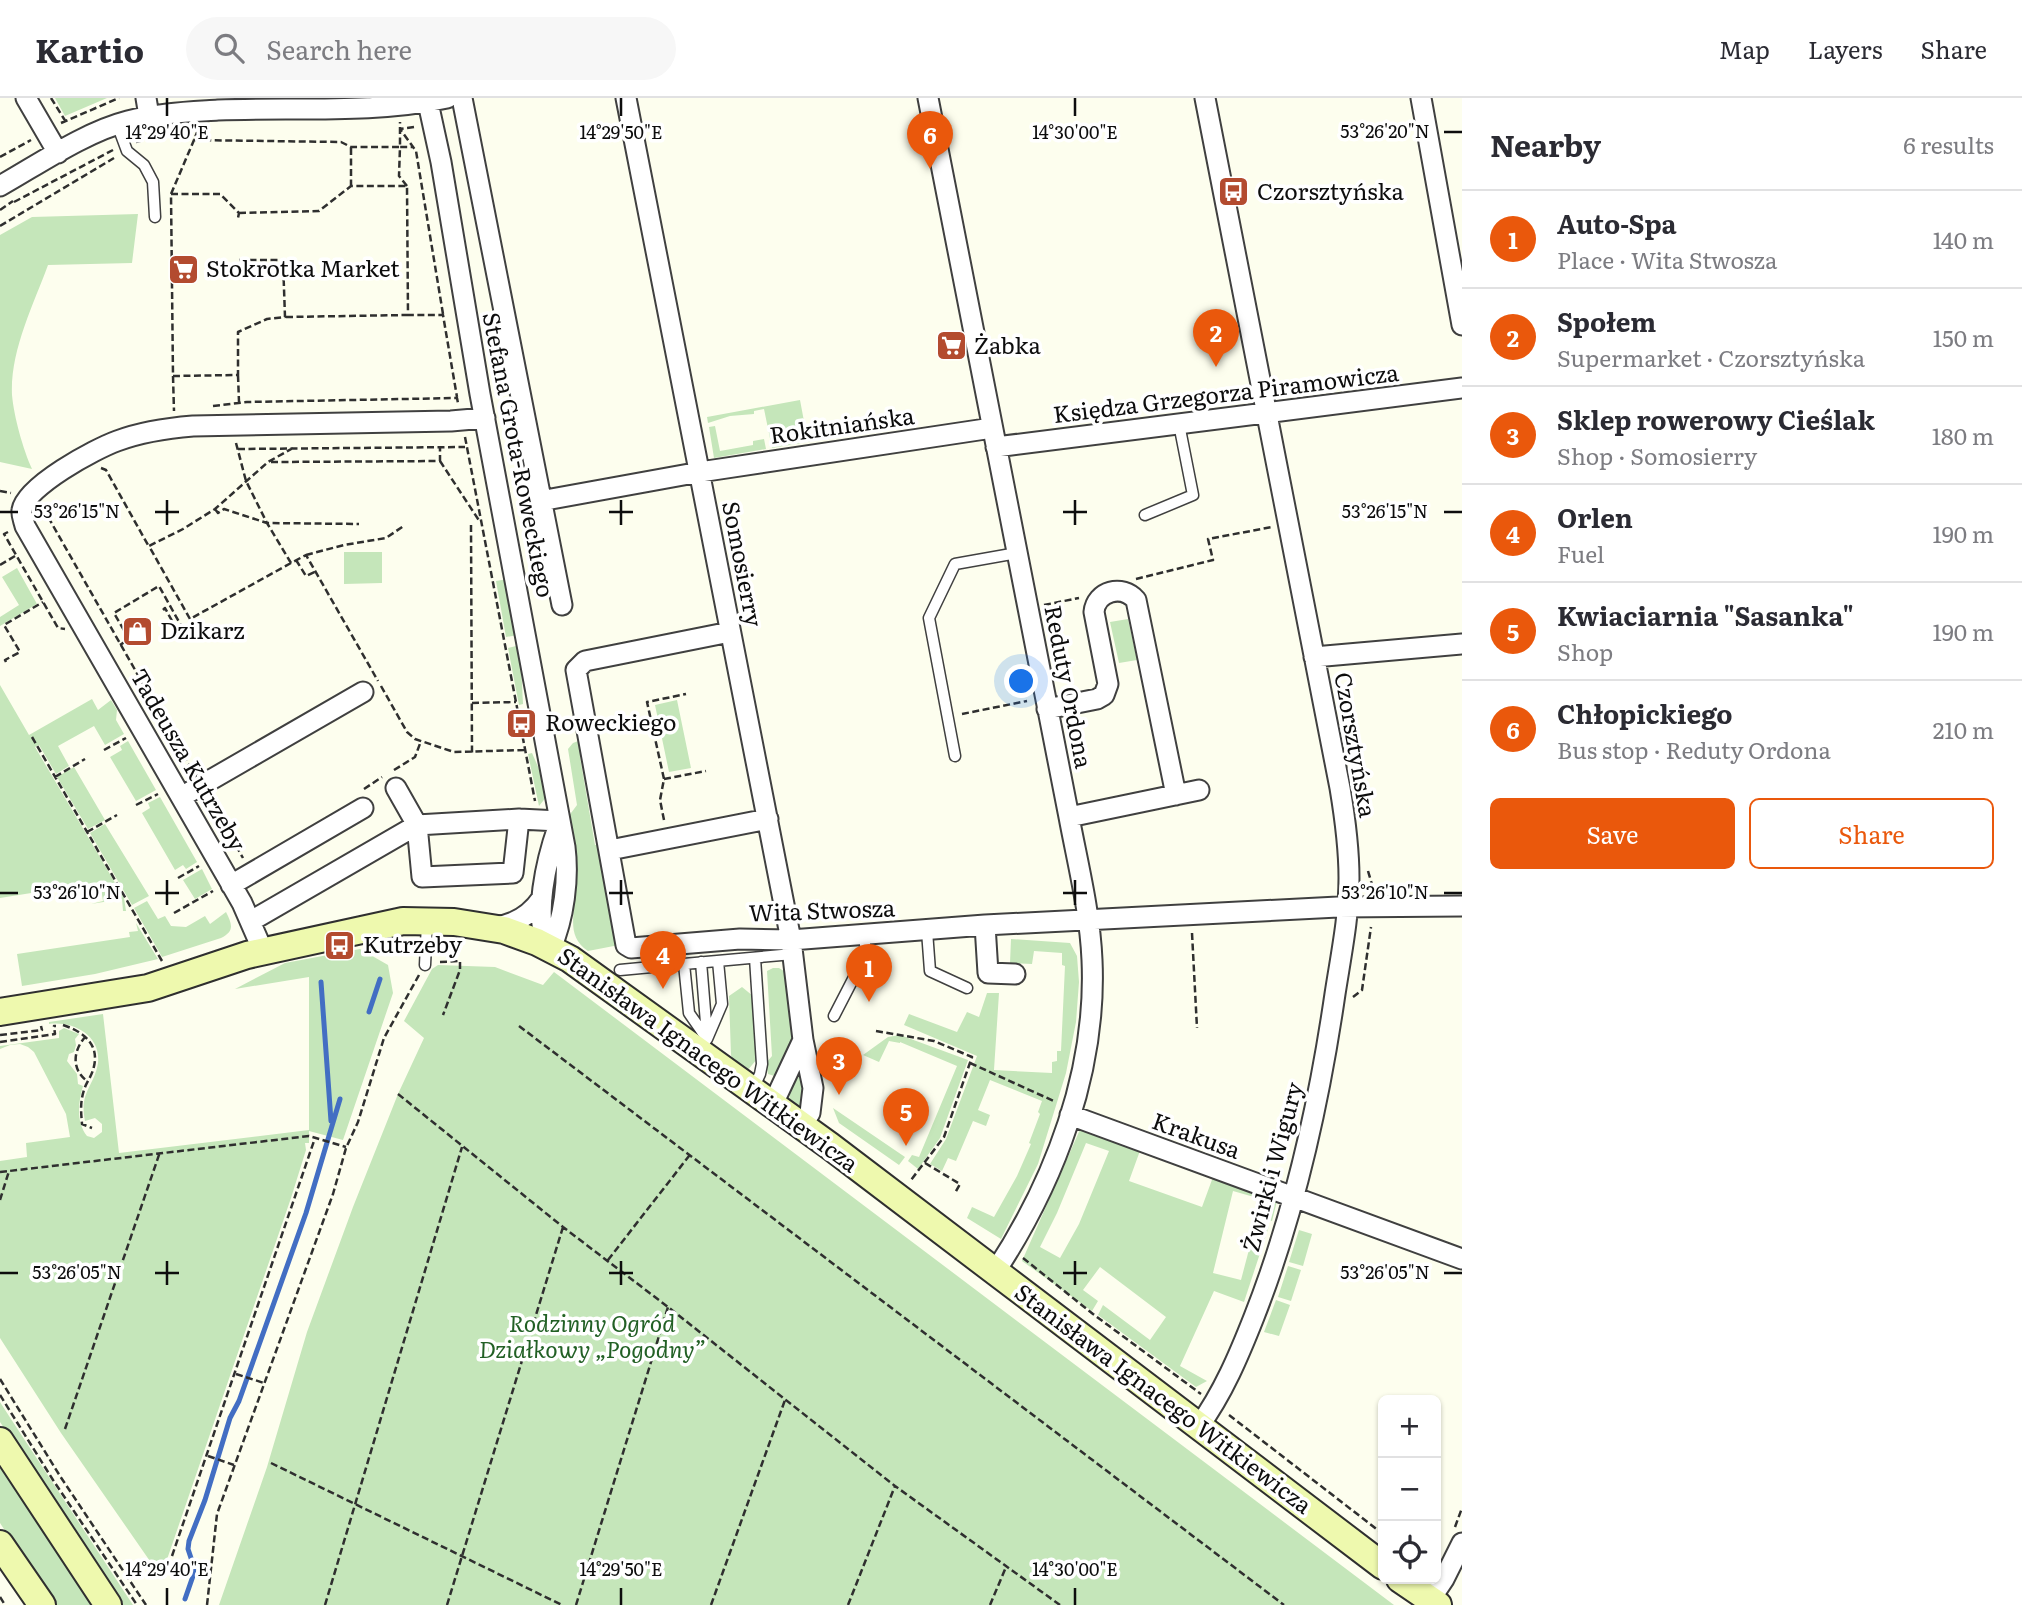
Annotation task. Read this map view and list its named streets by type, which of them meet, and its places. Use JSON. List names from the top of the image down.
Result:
{
  "streets": {
    "street": [
      "Księdza Grzegorza Piramowicza",
      "Rokitniańska",
      "Stefana Grota-Roweckiego",
      "Somosierry",
      "Reduty Ordona",
      "Czorsztyńska",
      "Tadeusza Kutrzeby",
      "Wita Stwosza",
      "Stanisława Ignacego Witkiewicza",
      "Krakusa",
      "Żwirki i Wigury"
    ]
  },
  "crossings": [
    ["Księdza Grzegorza Piramowicza", "Rokitniańska"],
    ["Księdza Grzegorza Piramowicza", "Reduty Ordona"],
    ["Księdza Grzegorza Piramowicza", "Czorsztyńska"],
    ["Rokitniańska", "Stefana Grota-Roweckiego"],
    ["Rokitniańska", "Somosierry"],
    ["Rokitniańska", "Reduty Ordona"],
    ["Stefana Grota-Roweckiego", "Somosierry"],
    ["Stefana Grota-Roweckiego", "Stanisława Ignacego Witkiewicza"],
    ["Somosierry", "Wita Stwosza"],
    ["Somosierry", "Stanisława Ignacego Witkiewicza"],
    ["Reduty Ordona", "Wita Stwosza"],
    ["Reduty Ordona", "Stanisława Ignacego Witkiewicza"],
    ["Reduty Ordona", "Krakusa"],
    ["Czorsztyńska", "Wita Stwosza"],
    ["Czorsztyńska", "Żwirki i Wigury"],
    ["Tadeusza Kutrzeby", "Stanisława Ignacego Witkiewicza"],
    ["Wita Stwosza", "Żwirki i Wigury"],
    ["Stanisława Ignacego Witkiewicza", "Żwirki i Wigury"],
    ["Krakusa", "Żwirki i Wigury"]
  ],
  "parks": ["Rodzinny Ogród Działkowy „Pogodny”"],
  "places": {
    "bus stop": ["Czorsztyńska", "Roweckiego", "Kutrzeby"],
    "supermarket": ["Stokrotka Market", "Żabka"],
    "shop": ["Dzikarz"]
  },
  "page": {
    "header": "Kartio",
    "search": "Search here",
    "nav": ["Map", "Layers", "Share"],
    "heading": ["Nearby", "6 results"],
    "pins": [
      "6",
      "2",
      "4",
      "1",
      "3",
      "5"
    ],
    "list": [
      {
        "mark": "1",
        "name": "Auto-Spa",
        "note": "Place · Wita Stwosza",
        "value": "140 m"
      },
      {
        "mark": "2",
        "name": "Społem",
        "note": "Supermarket · Czorsztyńska",
        "value": "150 m"
      },
      {
        "mark": "3",
        "name": "Sklep rowerowy Cieślak",
        "note": "Shop · Somosierry",
        "value": "180 m"
      },
      {
        "mark": "4",
        "name": "Orlen",
        "note": "Fuel",
        "value": "190 m"
      },
      {
        "mark": "5",
        "name": "Kwiaciarnia \"Sasanka\"",
        "note": "Shop",
        "value": "190 m"
      },
      {
        "mark": "6",
        "name": "Chłopickiego",
        "note": "Bus stop · Reduty Ordona",
        "value": "210 m"
      }
    ],
    "buttons": ["Save", "Share"],
    "map_buttons": ["+", "−"]
  },
  "coordinates": [
    "53°26'20\"N",
    "14°29'40\"E",
    "14°29'50\"E",
    "14°30'00\"E",
    "53°26'15\"N",
    "53°26'10\"N",
    "53°26'05\"N"
  ]
}
